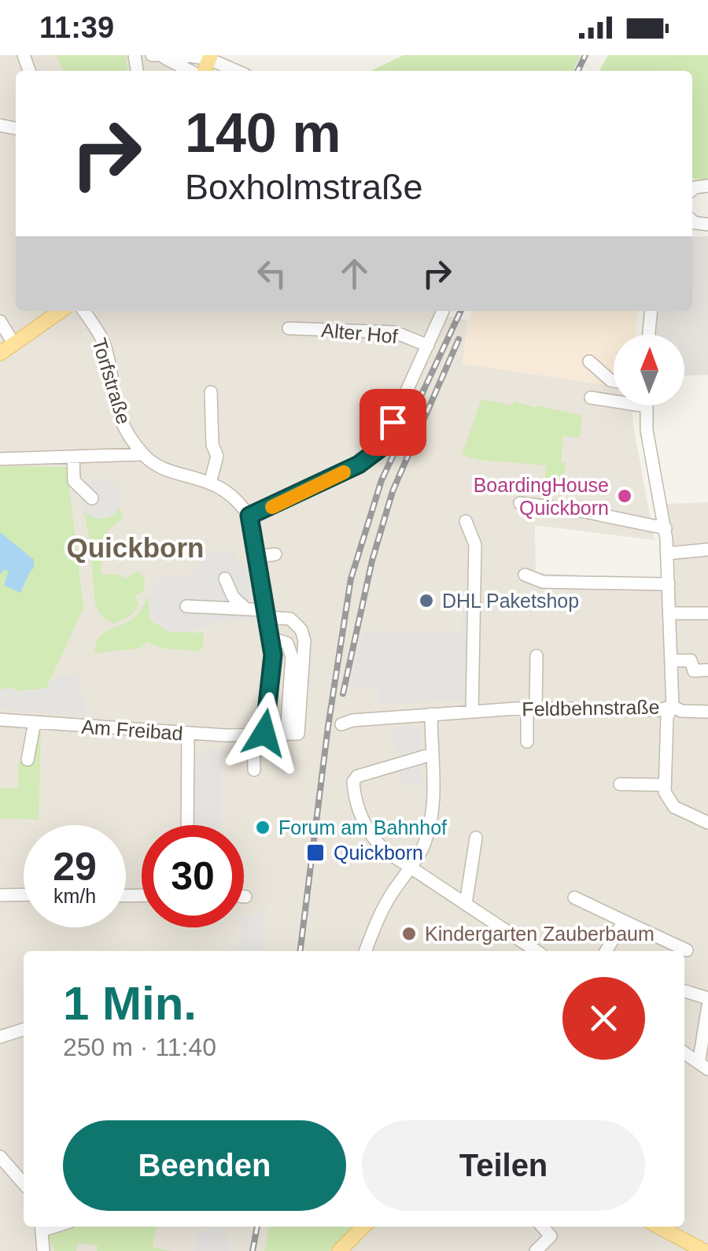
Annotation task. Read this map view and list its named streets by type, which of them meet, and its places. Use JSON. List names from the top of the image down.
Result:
{
  "streets": {
    "street": [
      "Alter Hof",
      "Torfstraße",
      "Feldbehnstraße",
      "Am Freibad"
    ]
  },
  "districts": ["Quickborn"],
  "places": {
    "other": [
      "BoardingHouse Quickborn",
      "DHL Paketshop",
      "Forum am Bahnhof",
      "Kindergarten Zauberbaum"
    ],
    "transit": ["Quickborn"]
  },
  "north": "top",
  "page": {
    "status": "11:39",
    "turn": ["140 m", "Boxholmstraße"],
    "speed": "29 km/h",
    "limit": "30",
    "heading": ["1 Min.", "250 m · 11:40"],
    "buttons": ["Beenden", "Teilen"]
  }
}
